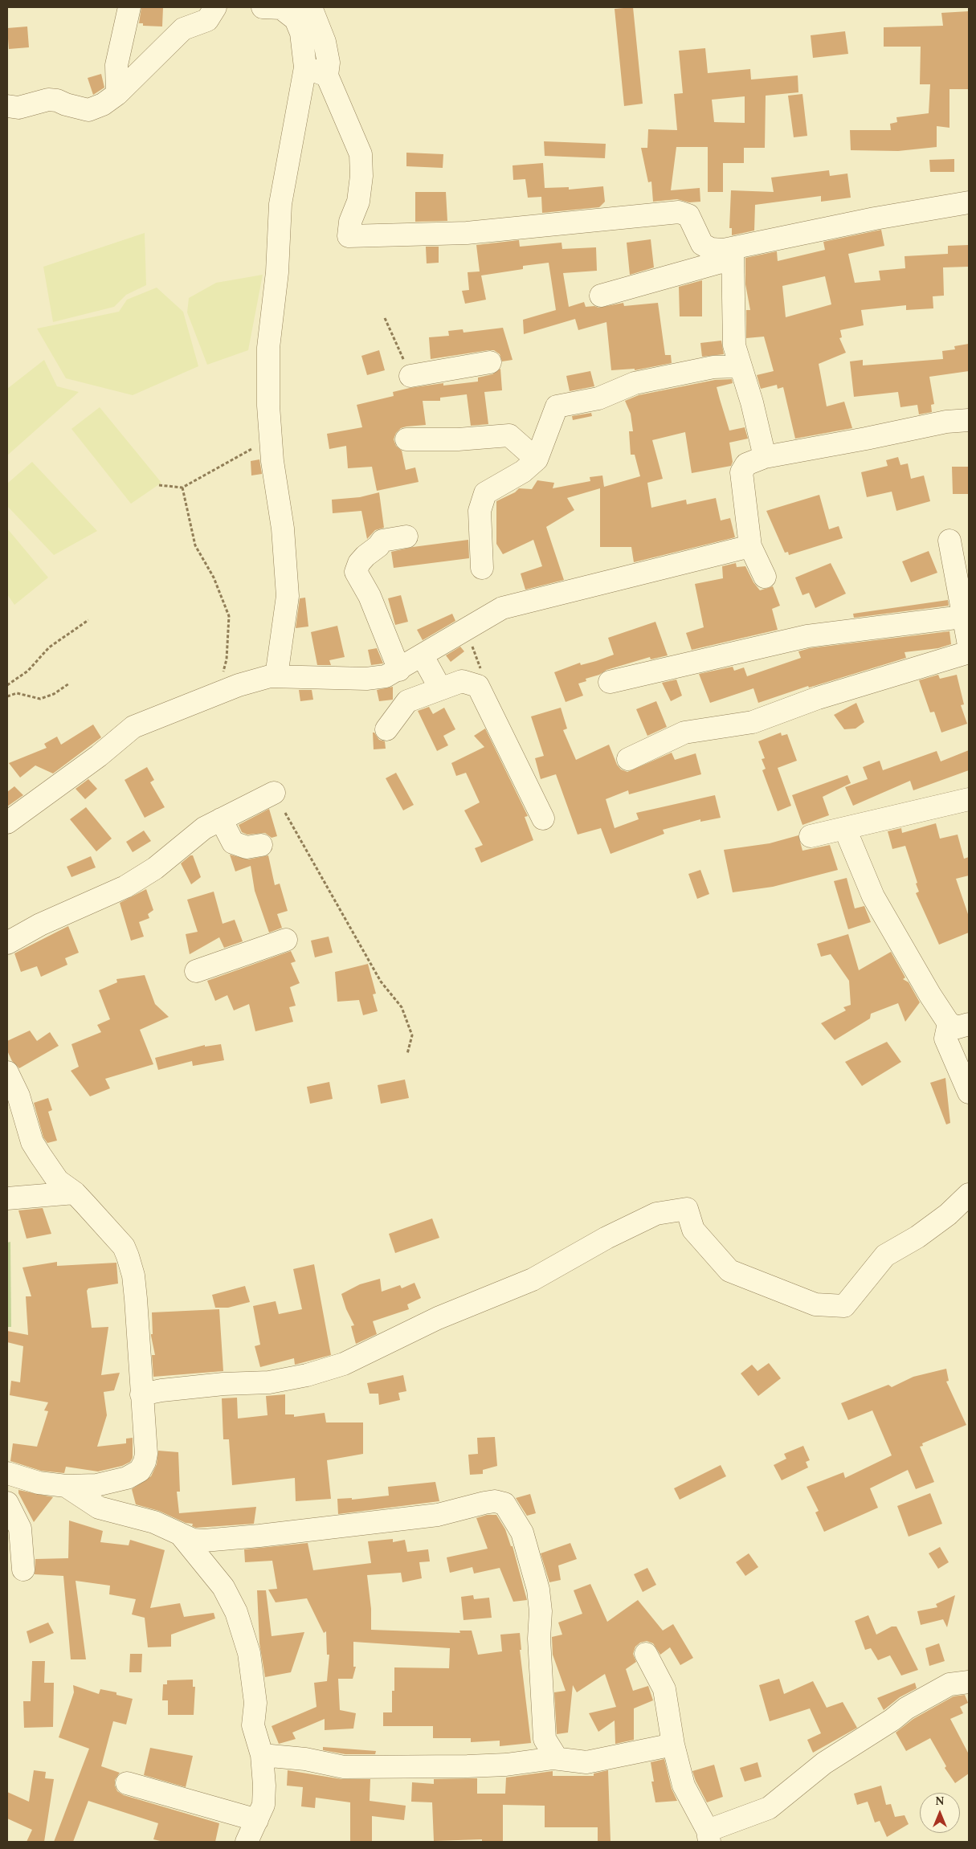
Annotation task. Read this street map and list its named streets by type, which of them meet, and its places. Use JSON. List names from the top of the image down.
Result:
{
  "north": "top"
}
